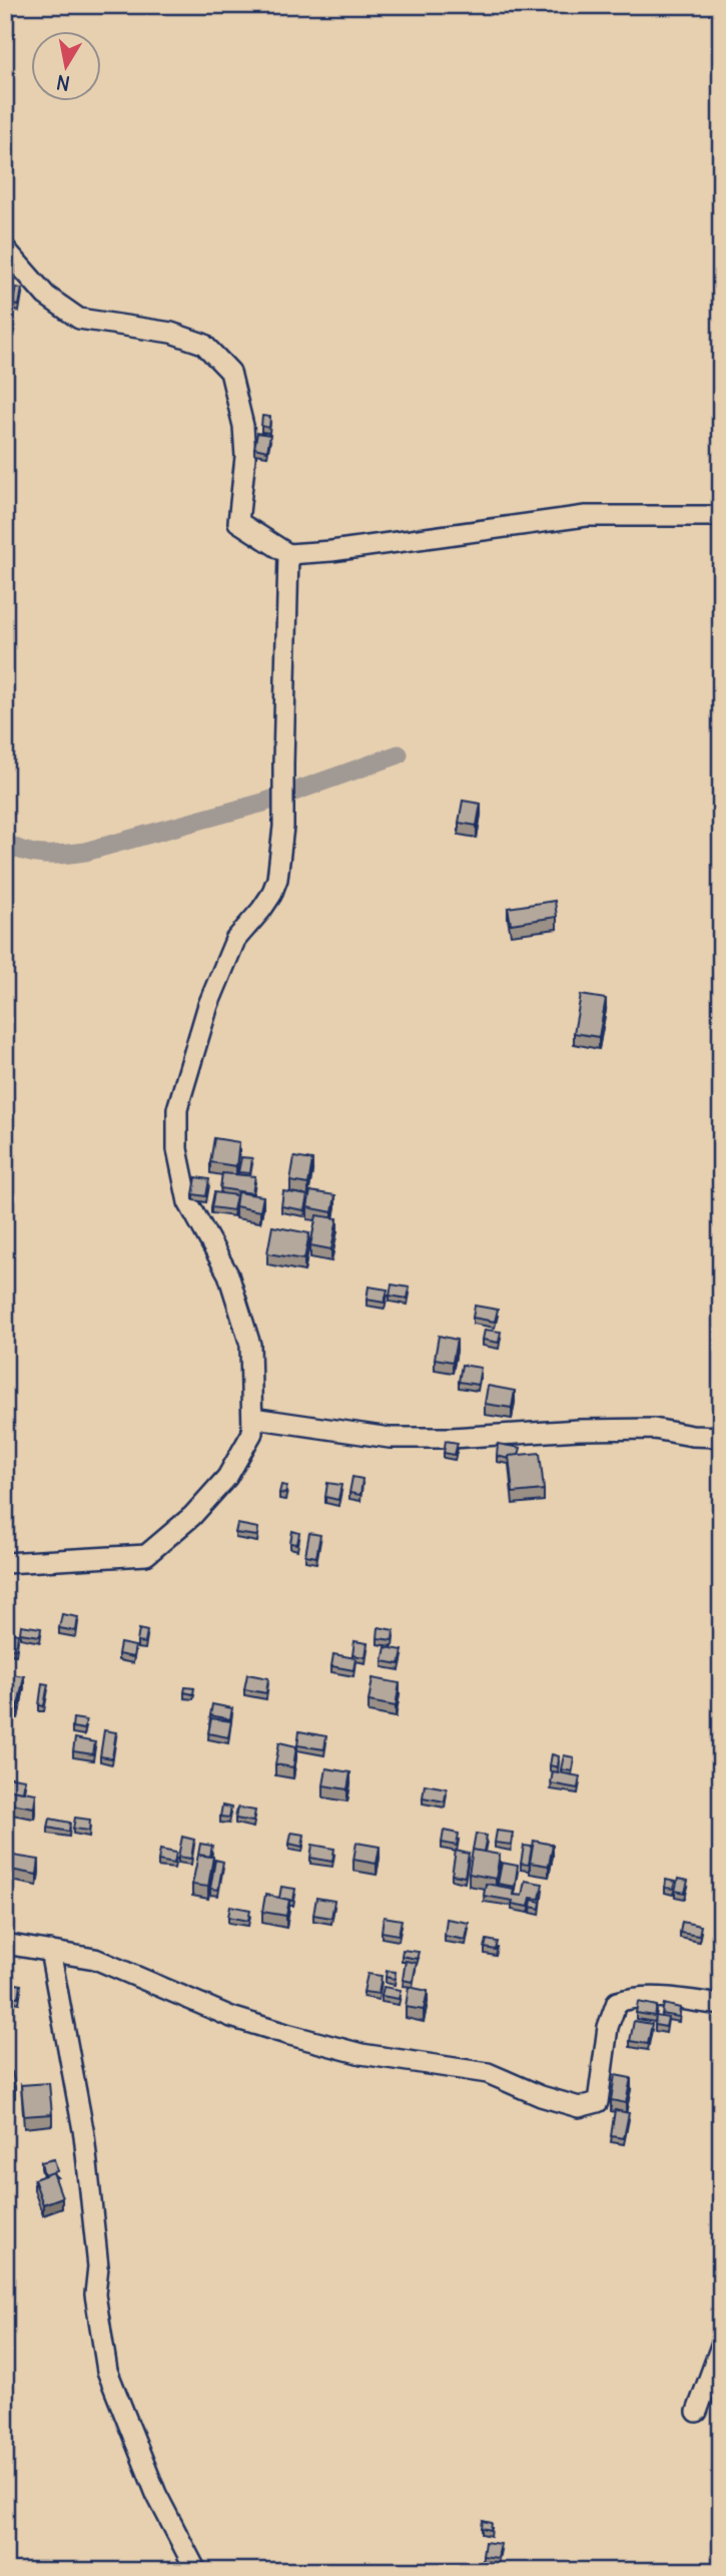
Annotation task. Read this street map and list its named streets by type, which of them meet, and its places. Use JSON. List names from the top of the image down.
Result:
{
  "north": "bottom"
}
